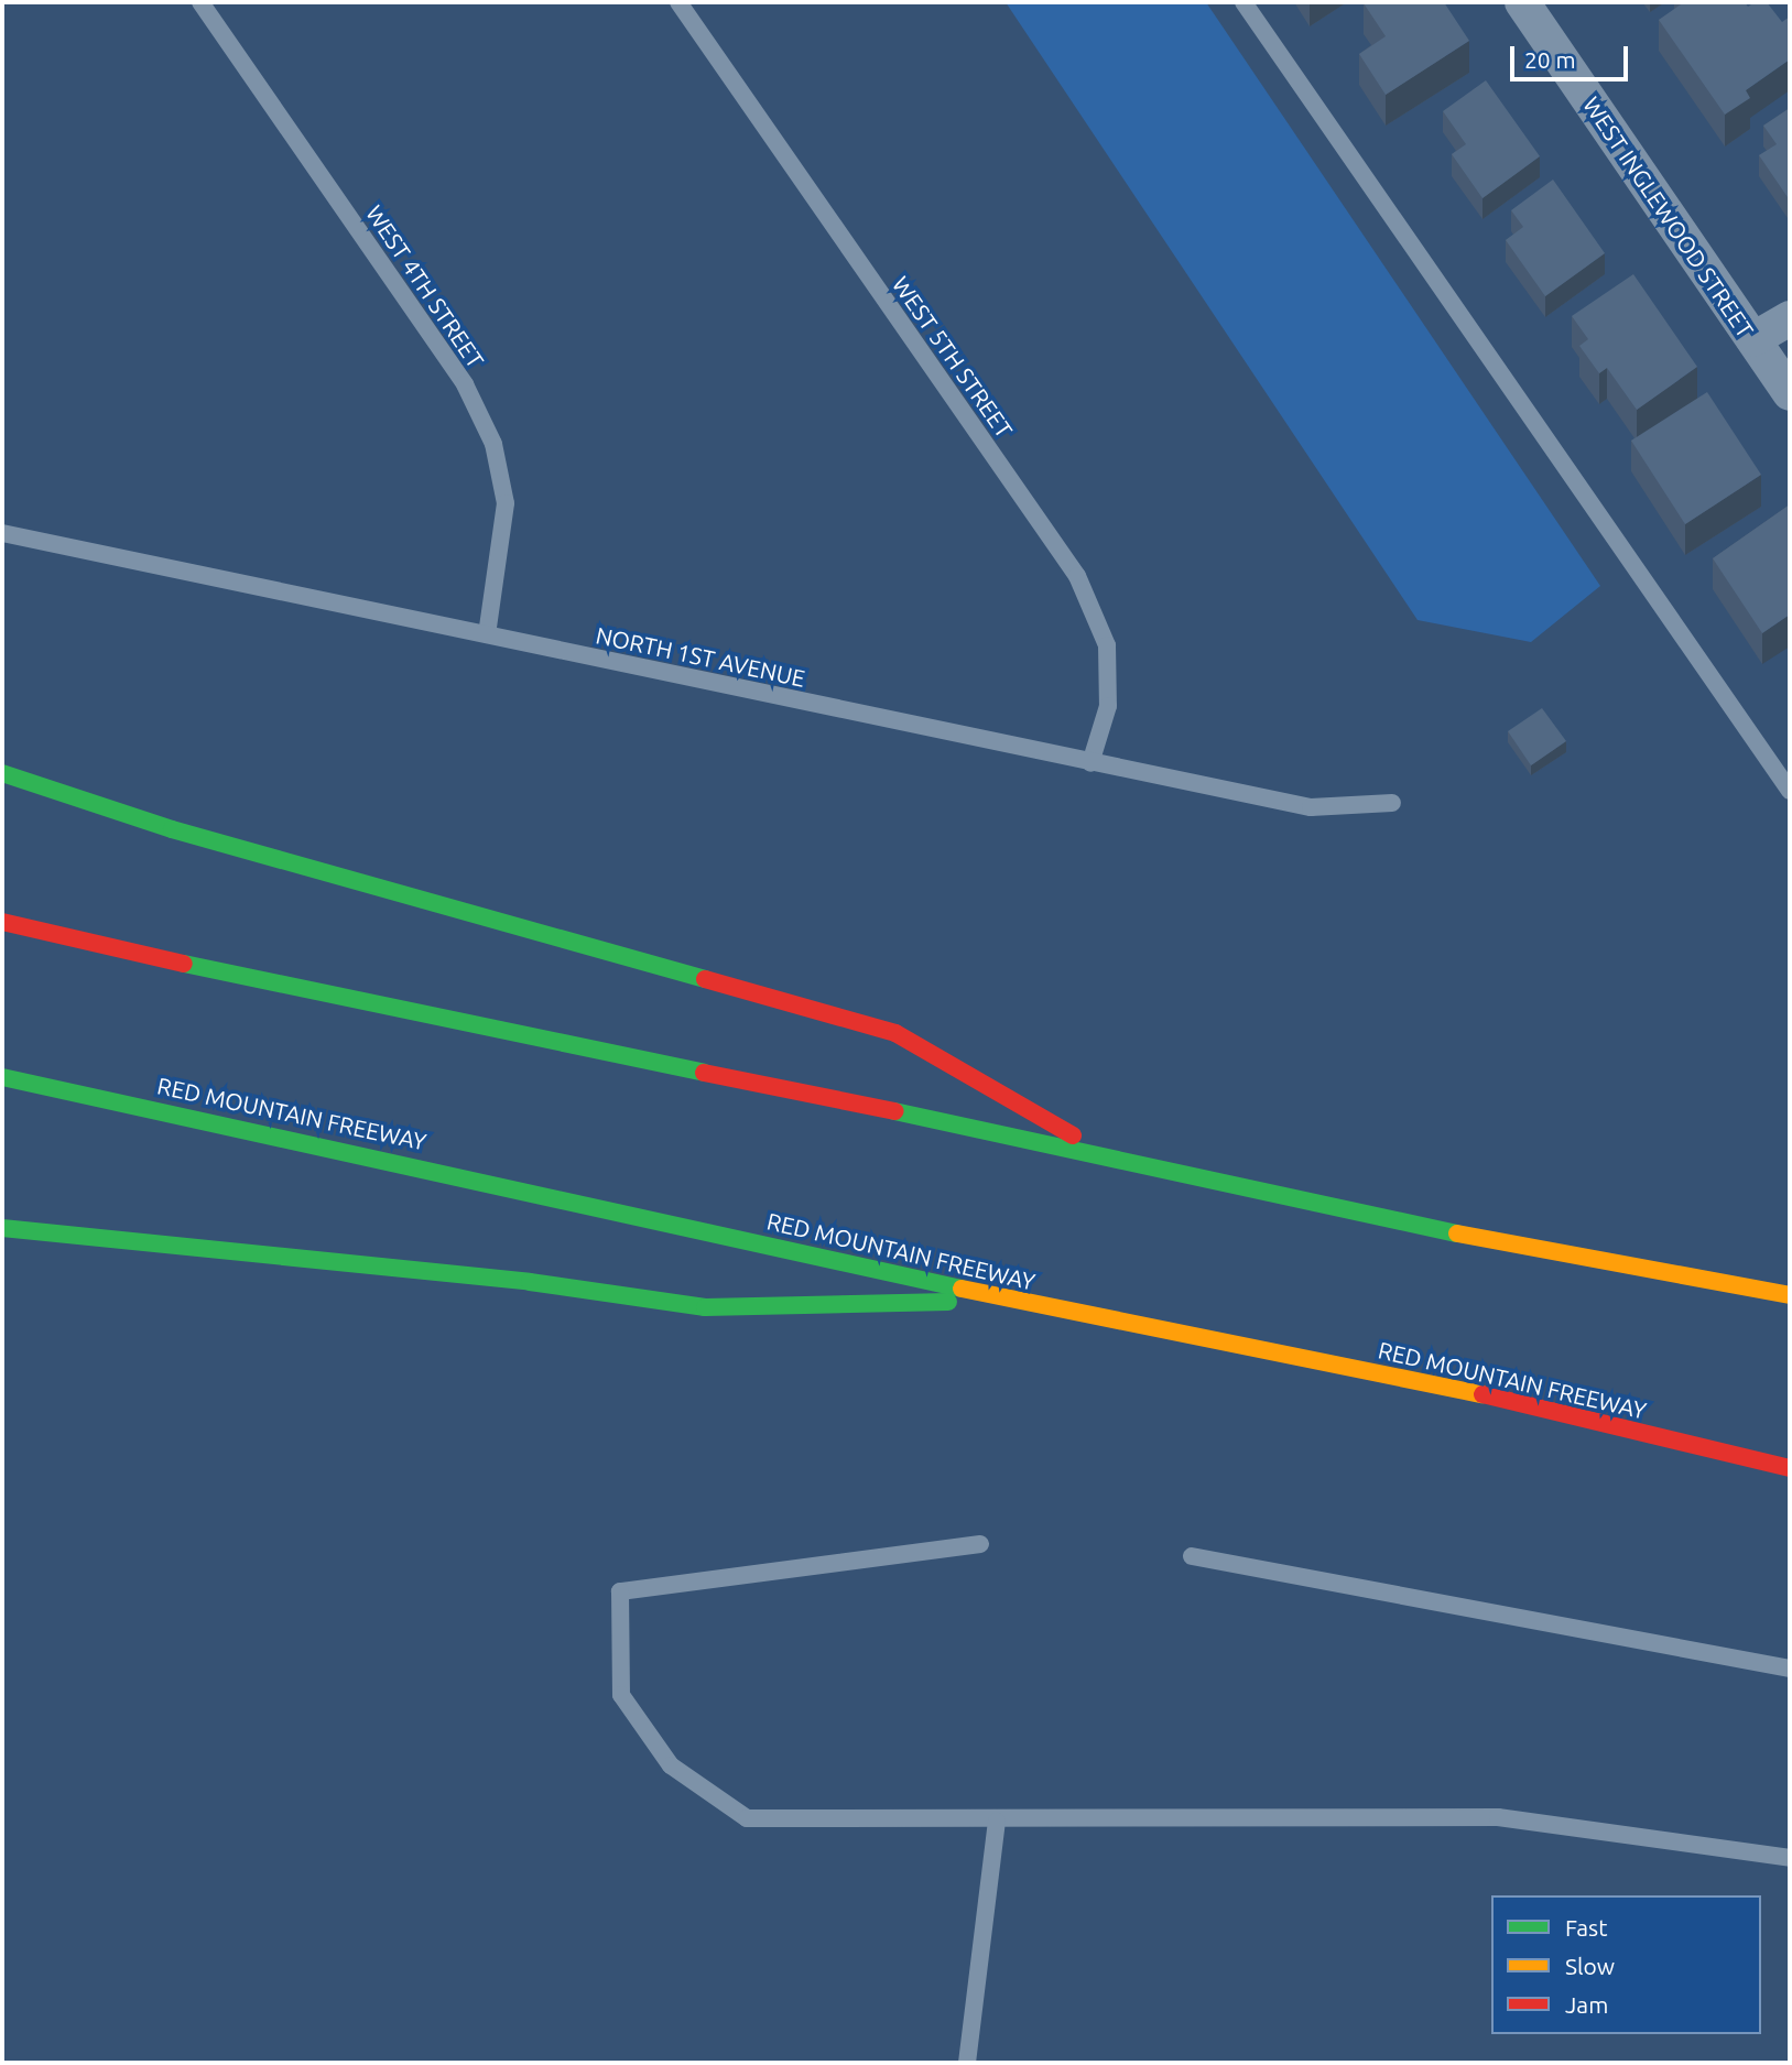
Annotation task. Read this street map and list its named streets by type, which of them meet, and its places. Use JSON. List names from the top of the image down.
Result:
{
  "streets": {
    "highway": ["RED MOUNTAIN FREEWAY"],
    "street": ["WEST INGLEWOOD STREET"],
    "lane": ["WEST 4TH STREET", "WEST 5TH STREET", "NORTH 1ST AVENUE"]
  },
  "crossings": [
    ["WEST 4TH STREET", "NORTH 1ST AVENUE"],
    ["WEST 5TH STREET", "NORTH 1ST AVENUE"]
  ],
  "legend": ["Fast", "Slow", "Jam"],
  "scale_bar": "20 m"
}
